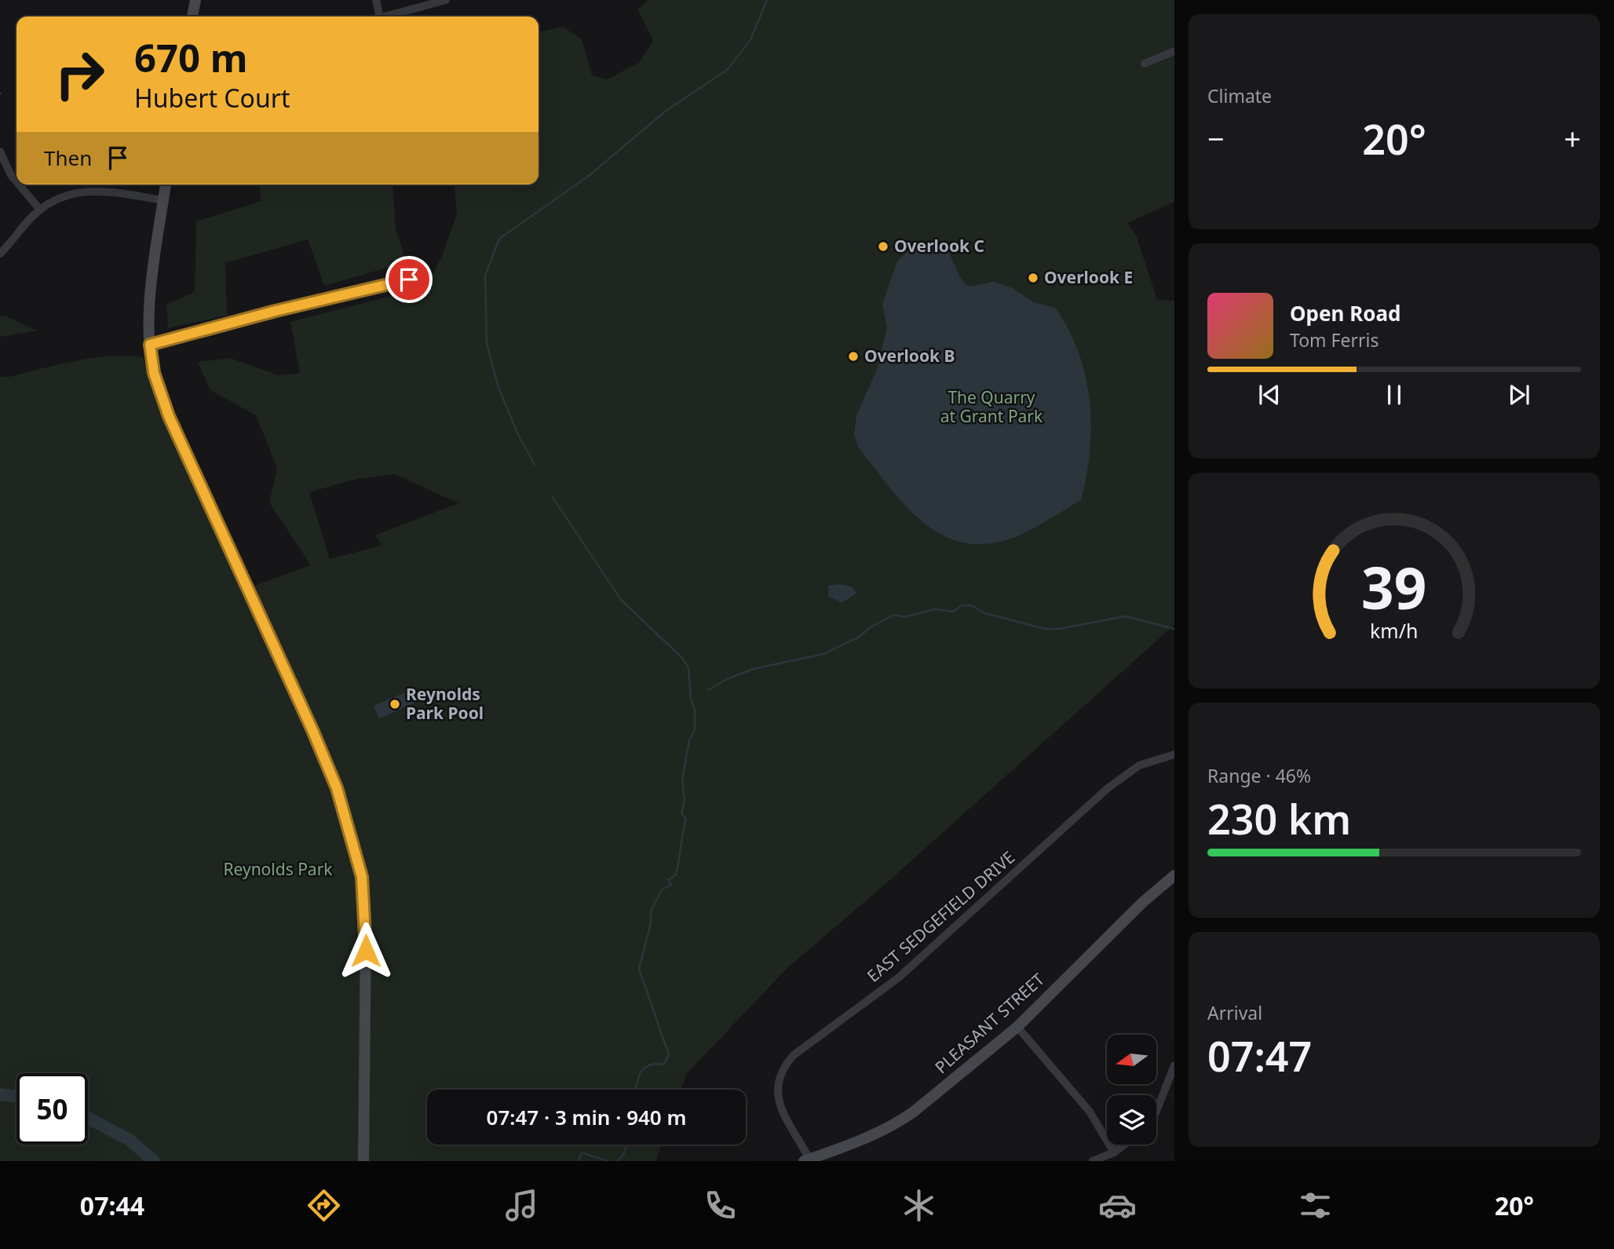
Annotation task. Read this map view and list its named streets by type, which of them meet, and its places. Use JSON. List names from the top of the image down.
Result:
{
  "streets": {
    "main road": ["PLEASANT STREET"],
    "street": ["EAST SEDGEFIELD DRIVE"]
  },
  "crossings": [
    ["EAST SEDGEFIELD DRIVE", "PLEASANT STREET"]
  ],
  "parks": ["The Quarry at Grant Park", "Reynolds Park"],
  "places": [
    "Overlook C",
    "Overlook E",
    "Overlook B",
    "Reynolds Park Pool"
  ],
  "north": "left",
  "page": {
    "tile": [
      "Climate",
      ["Range · 46%", "230 km"],
      ["Arrival", "07:47"]
    ],
    "turn": ["670 m", "Hubert Court"],
    "heat": ["−", "20°", "+"],
    "then": "Then",
    "song": ["Open Road", "Tom Ferris"],
    "limit": "50",
    "trip": "07:47 · 3 min · 940 m",
    "tabs": ["07:44", "20°"],
    "gauge": ["39", "km/h"]
  }
}
